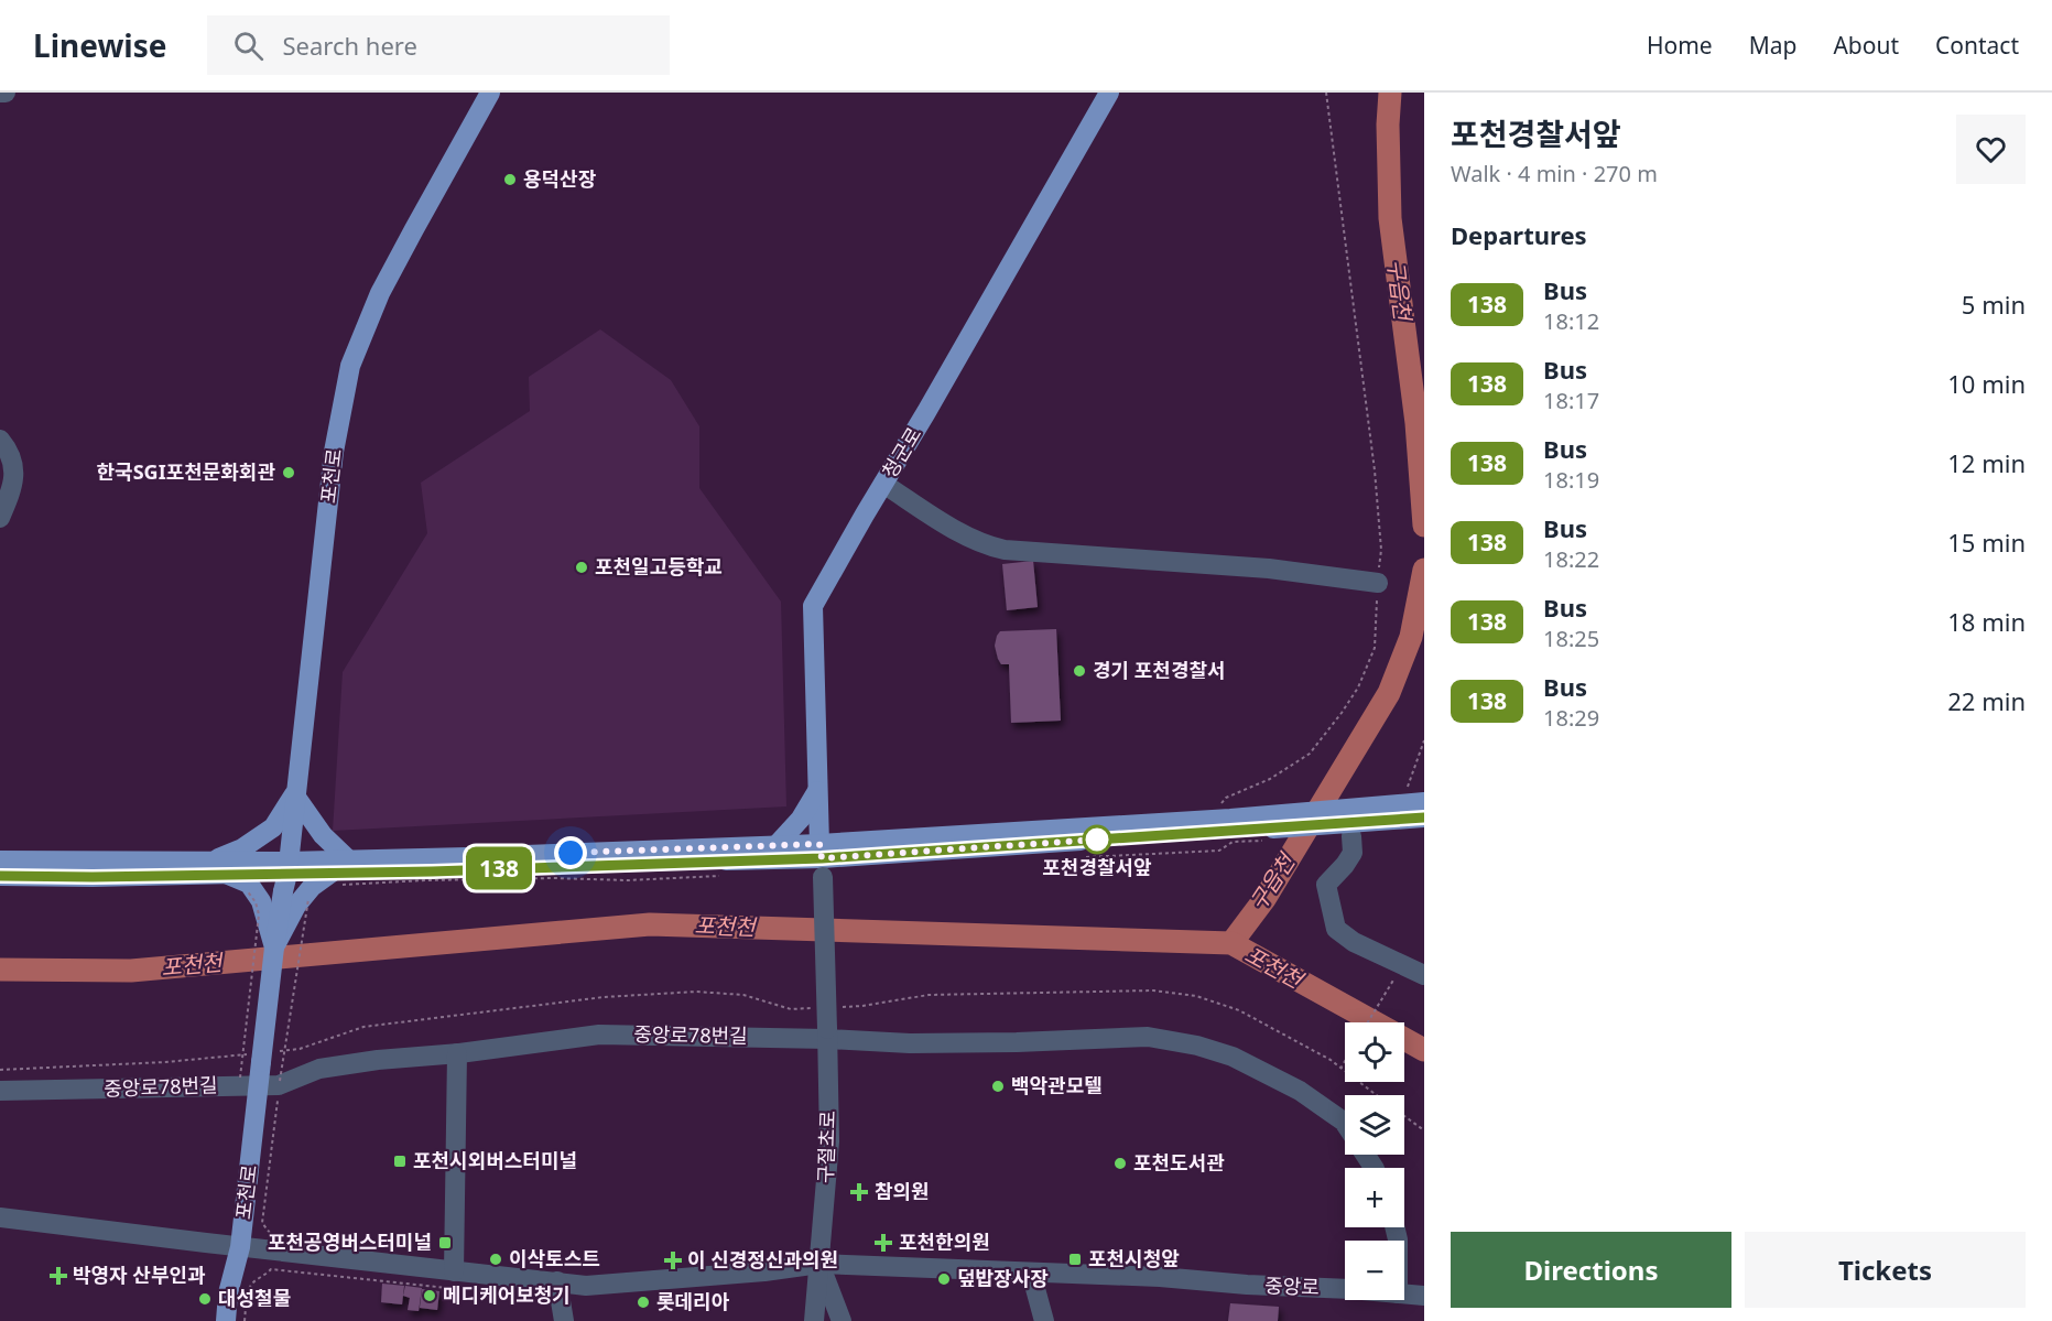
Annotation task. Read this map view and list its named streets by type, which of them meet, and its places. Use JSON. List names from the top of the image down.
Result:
{
  "streets": {
    "main road": ["청군로", "포천로"],
    "street": ["중앙로78번길", "구절초로", "중앙로"]
  },
  "crossings": [
    ["청군로", "구절초로"],
    ["포천로", "중앙로78번길"],
    ["포천로", "중앙로"],
    ["중앙로78번길", "구절초로"],
    ["구절초로", "중앙로"]
  ],
  "water": ["구읍천", "포천천"],
  "places": {
    "other": [
      "용덕산장",
      "한국SGI포천문화회관",
      "포천일고등학교",
      "경기 포천경찰서",
      "포천경찰서앞",
      "백악관모텔",
      "포천도서관",
      "이삭토스트",
      "덮밥장사장",
      "메디케어보청기",
      "대성철물",
      "롯데리아"
    ],
    "transit": ["포천시외버스터미널", "포천공영버스터미널", "포천시청앞"],
    "health": [
      "참의원",
      "포천한의원",
      "이 신경정신과의원",
      "박영자 산부인과"
    ]
  },
  "lines": ["bus line 138"],
  "page": {
    "header": "Linewise",
    "search": "Search here",
    "nav": [
      "Home",
      "Map",
      "About",
      "Contact"
    ],
    "on_map": "138",
    "heading": [
      ["포천경찰서앞", "Walk · 4 min · 270 m"],
      "Departures"
    ],
    "list": [
      {
        "mark": "138",
        "name": "Bus",
        "note": "18:12",
        "value": "5 min"
      },
      {
        "mark": "138",
        "name": "Bus",
        "note": "18:17",
        "value": "10 min"
      },
      {
        "mark": "138",
        "name": "Bus",
        "note": "18:19",
        "value": "12 min"
      },
      {
        "mark": "138",
        "name": "Bus",
        "note": "18:22",
        "value": "15 min"
      },
      {
        "mark": "138",
        "name": "Bus",
        "note": "18:25",
        "value": "18 min"
      },
      {
        "mark": "138",
        "name": "Bus",
        "note": "18:29",
        "value": "22 min"
      }
    ],
    "map_buttons": ["+", "−"],
    "buttons": ["Directions", "Tickets"]
  }
}
